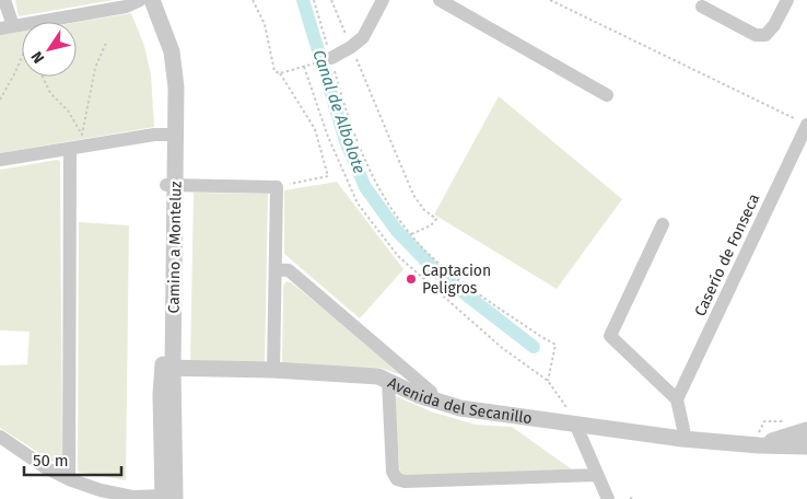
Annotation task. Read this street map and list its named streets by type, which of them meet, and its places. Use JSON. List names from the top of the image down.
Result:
{
  "streets": {
    "street": ["Camino a Monteluz", "Caserío de Fonseca", "Avenida del Secanillo"]
  },
  "crossings": [
    ["Camino a Monteluz", "Avenida del Secanillo"]
  ],
  "water": ["Canal de Albolote"],
  "places": ["Captacion Peligros"],
  "scale_bar": "50 m",
  "north": "bottom left"
}
